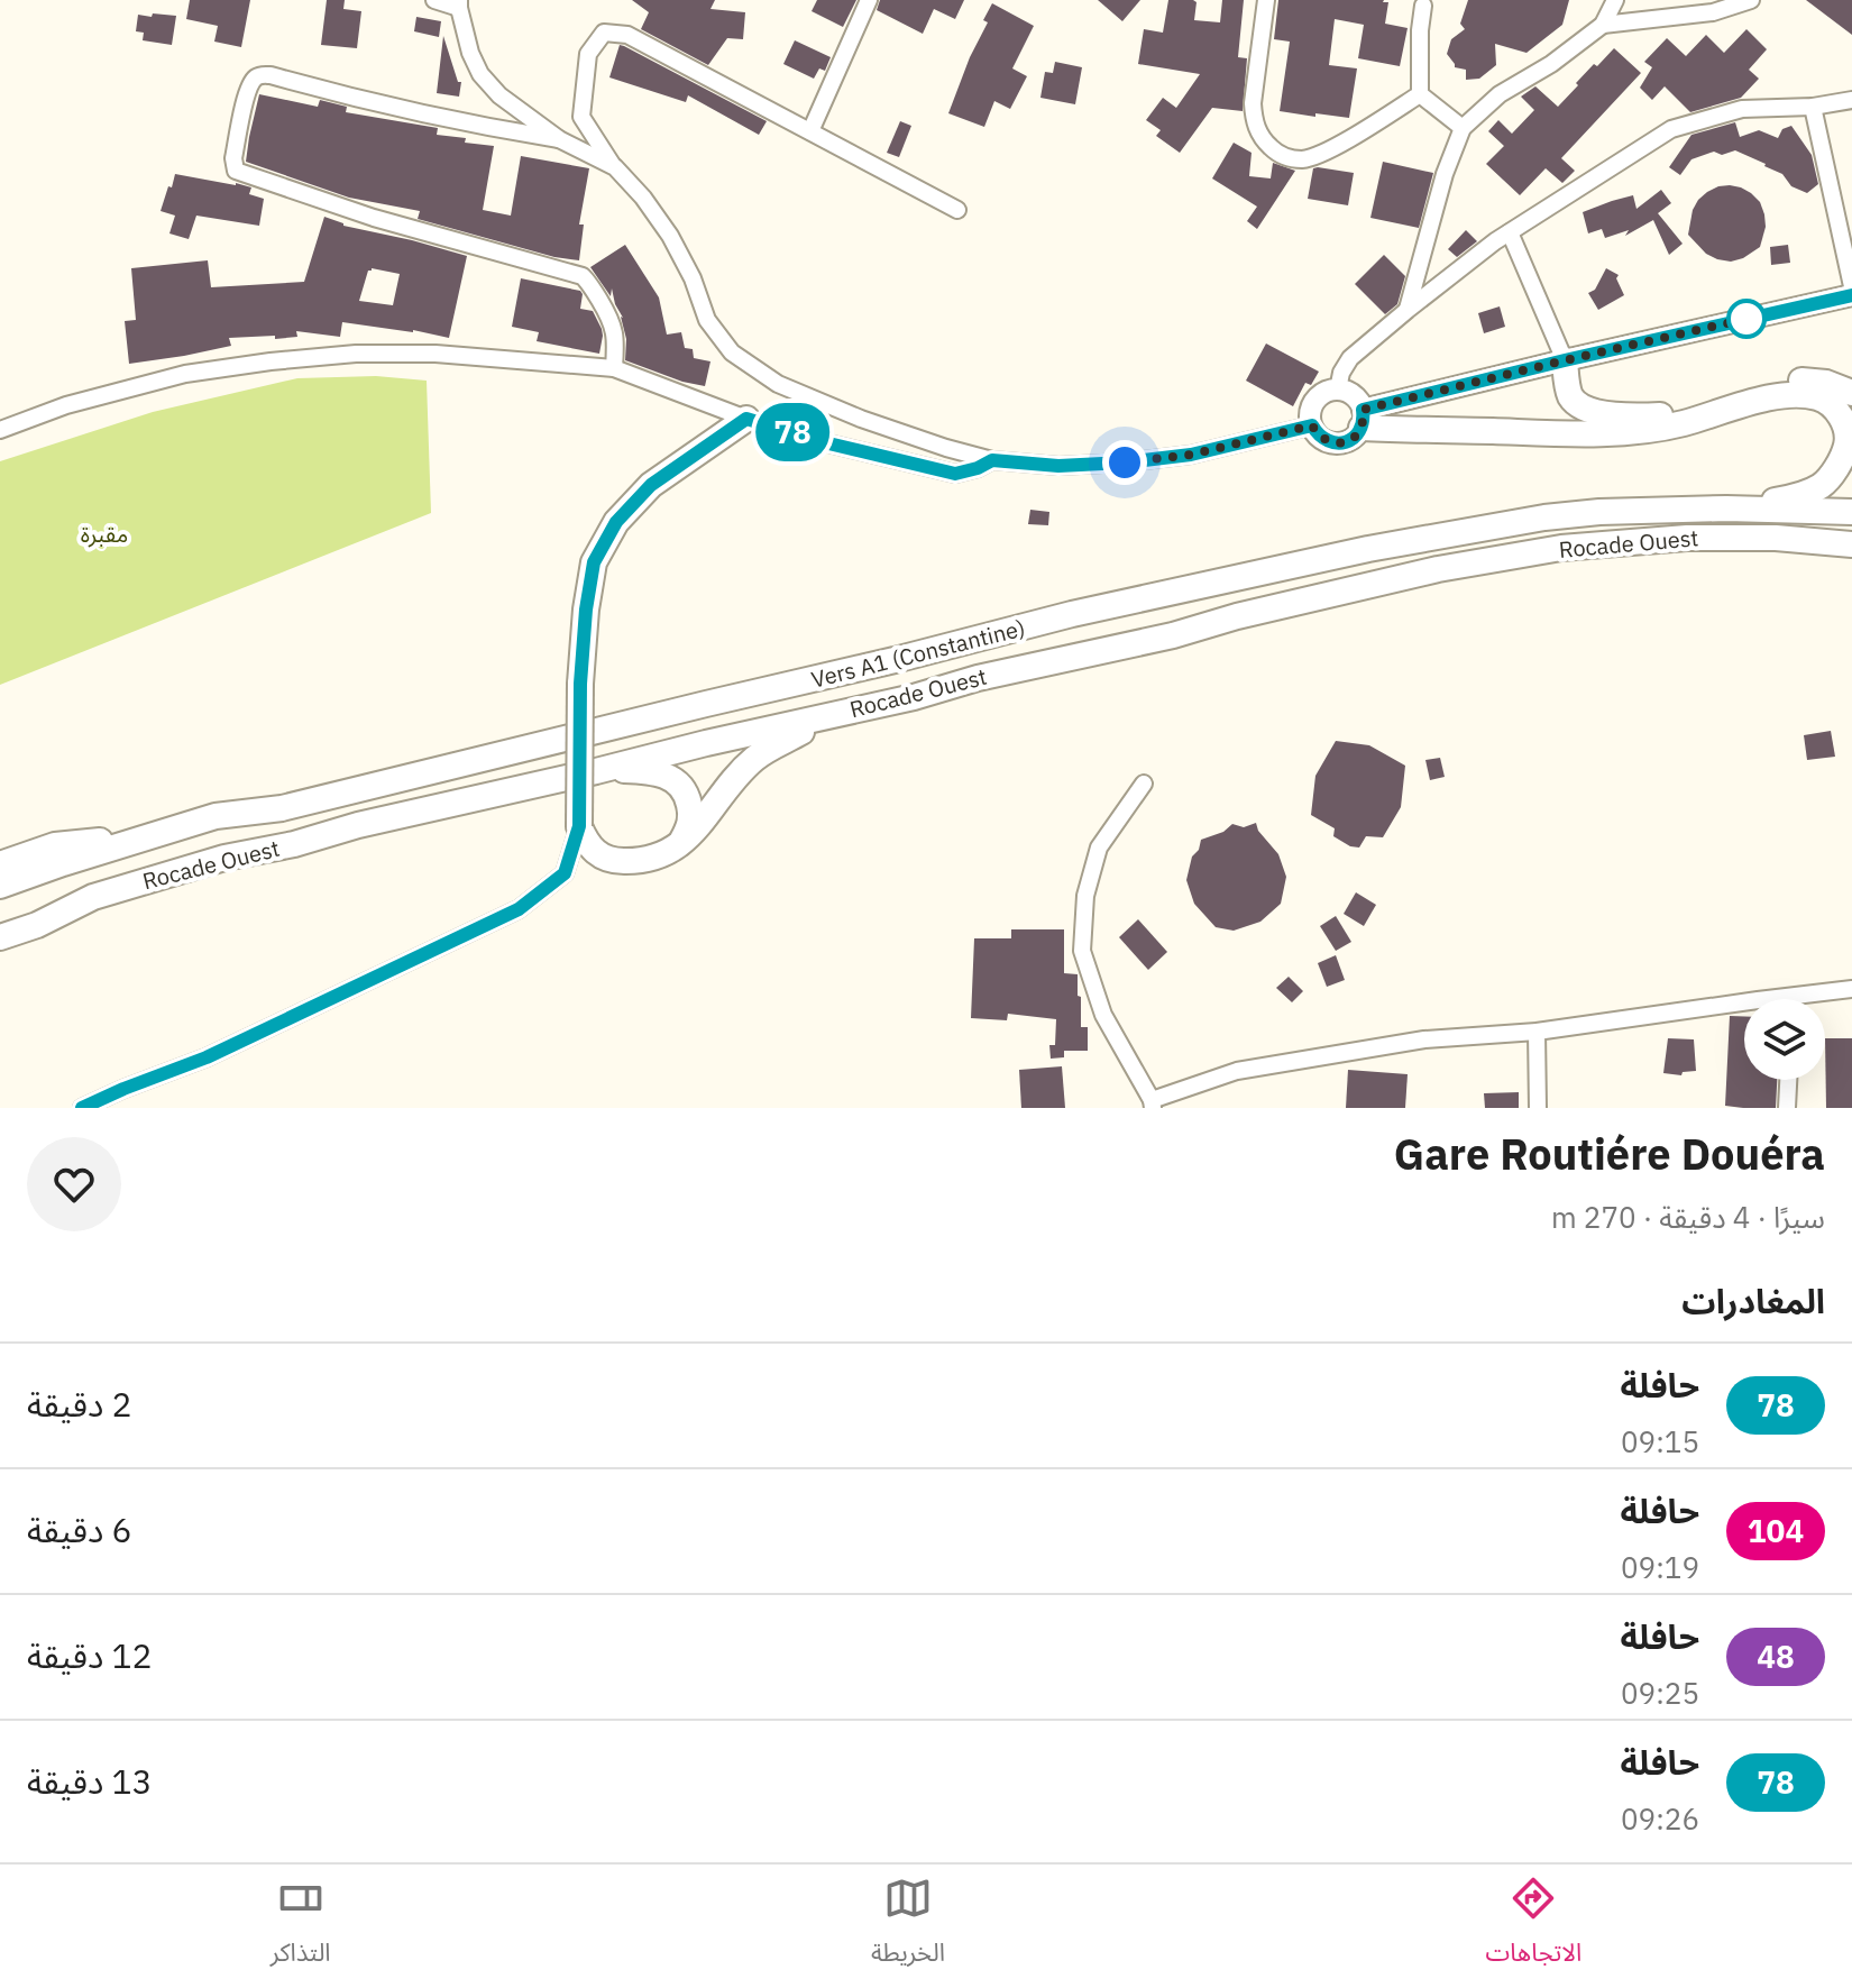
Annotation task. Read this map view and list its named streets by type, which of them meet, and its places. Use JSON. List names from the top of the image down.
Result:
{
  "streets": {
    "highway": ["Rocade Ouest", "Vers A1 (Constantine)"]
  },
  "parks": ["مقبرة"],
  "lines": ["bus line 78"],
  "page": {
    "on_map": "78",
    "heading": [
      ["Gare Routiére Douéra", "سيرًا · 4 دقيقة · 270 m"],
      "المغادرات"
    ],
    "list": [
      {
        "mark": "78",
        "name": "حافلة",
        "note": "09:15",
        "value": "2 دقيقة"
      },
      {
        "mark": "104",
        "name": "حافلة",
        "note": "09:19",
        "value": "6 دقيقة"
      },
      {
        "mark": "48",
        "name": "حافلة",
        "note": "09:25",
        "value": "12 دقيقة"
      },
      {
        "mark": "78",
        "name": "حافلة",
        "note": "09:26",
        "value": "13 دقيقة"
      }
    ],
    "tabs": ["الاتجاهات", "الخريطة", "التذاكر"]
  }
}
